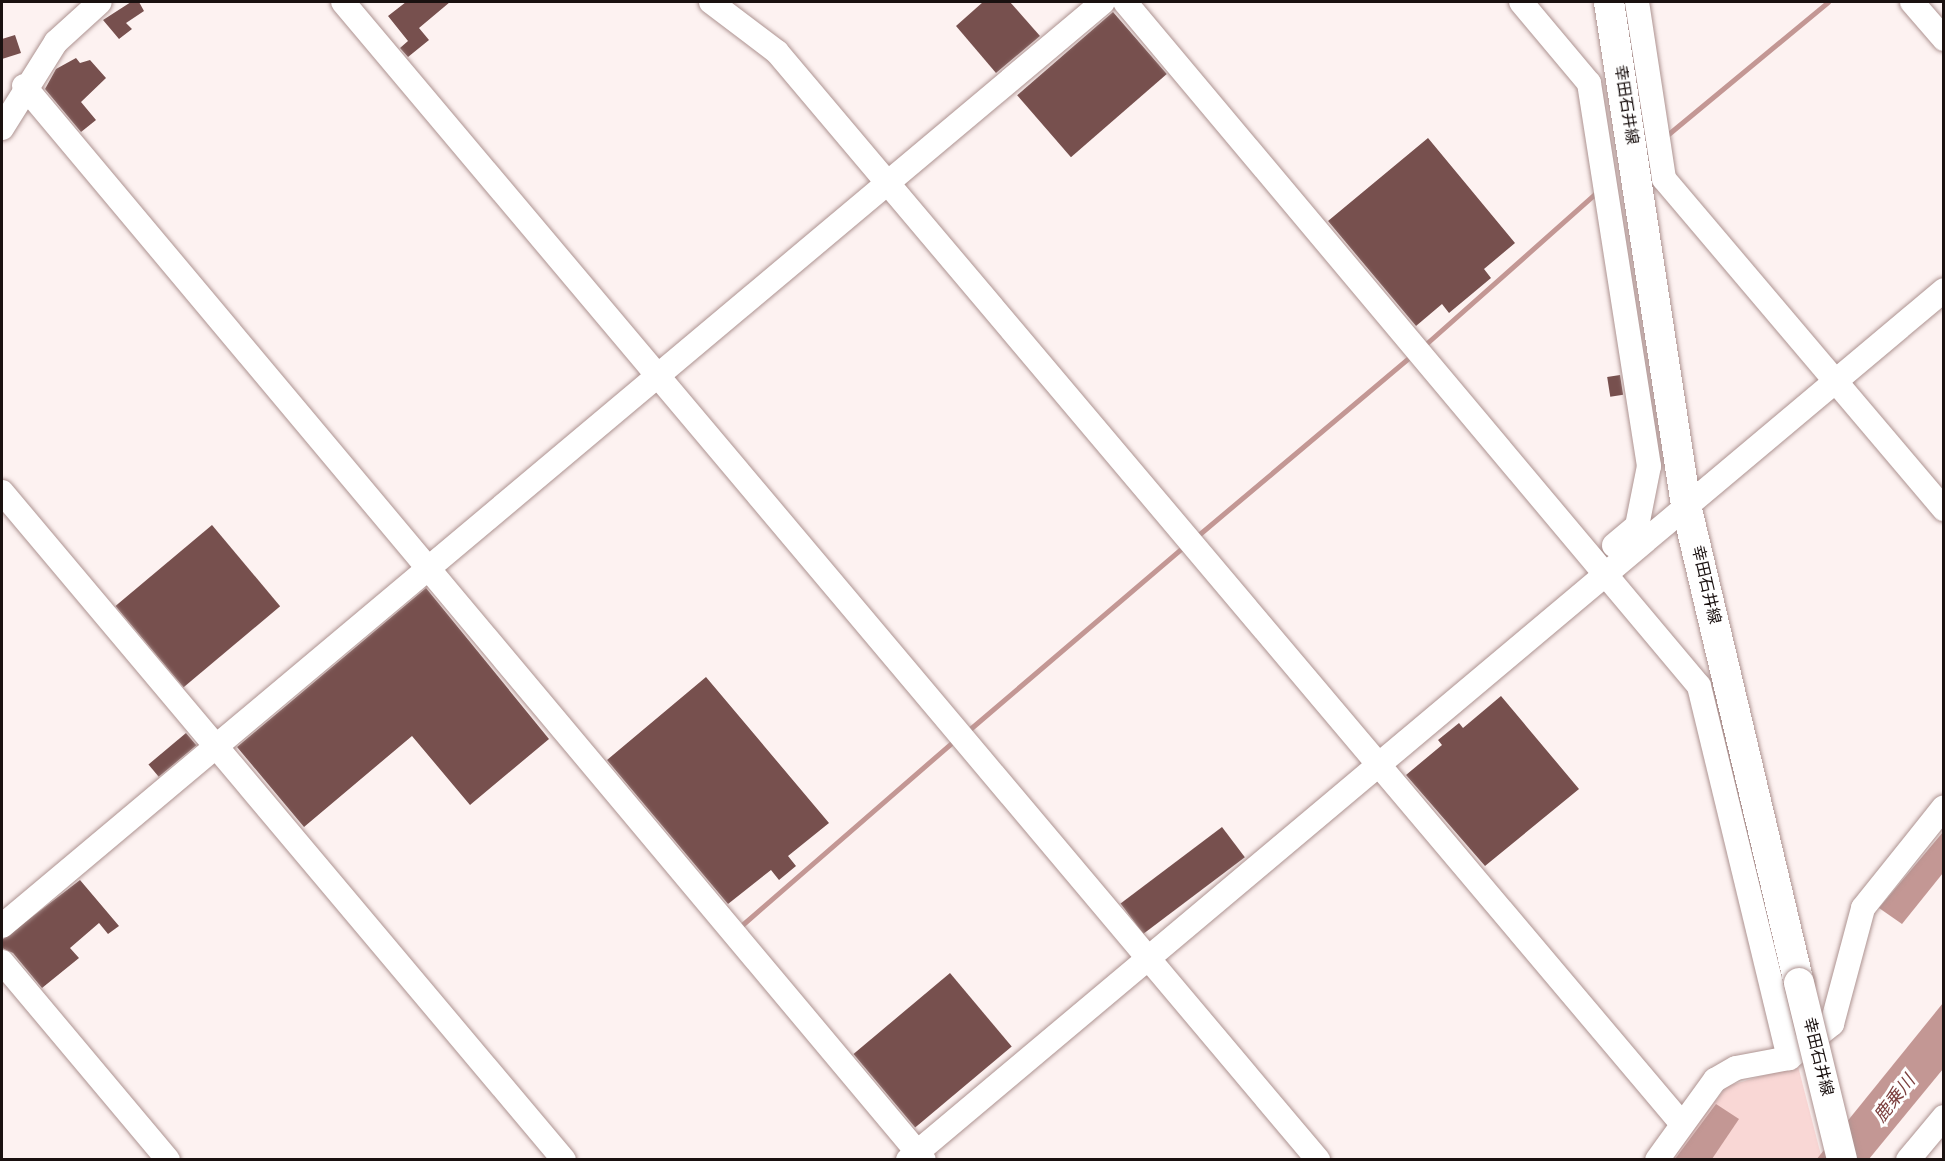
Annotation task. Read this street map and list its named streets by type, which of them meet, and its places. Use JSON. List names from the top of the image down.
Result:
{
  "streets": {
    "main road": ["幸田石井線"]
  },
  "water": ["鹿乗川"]
}
